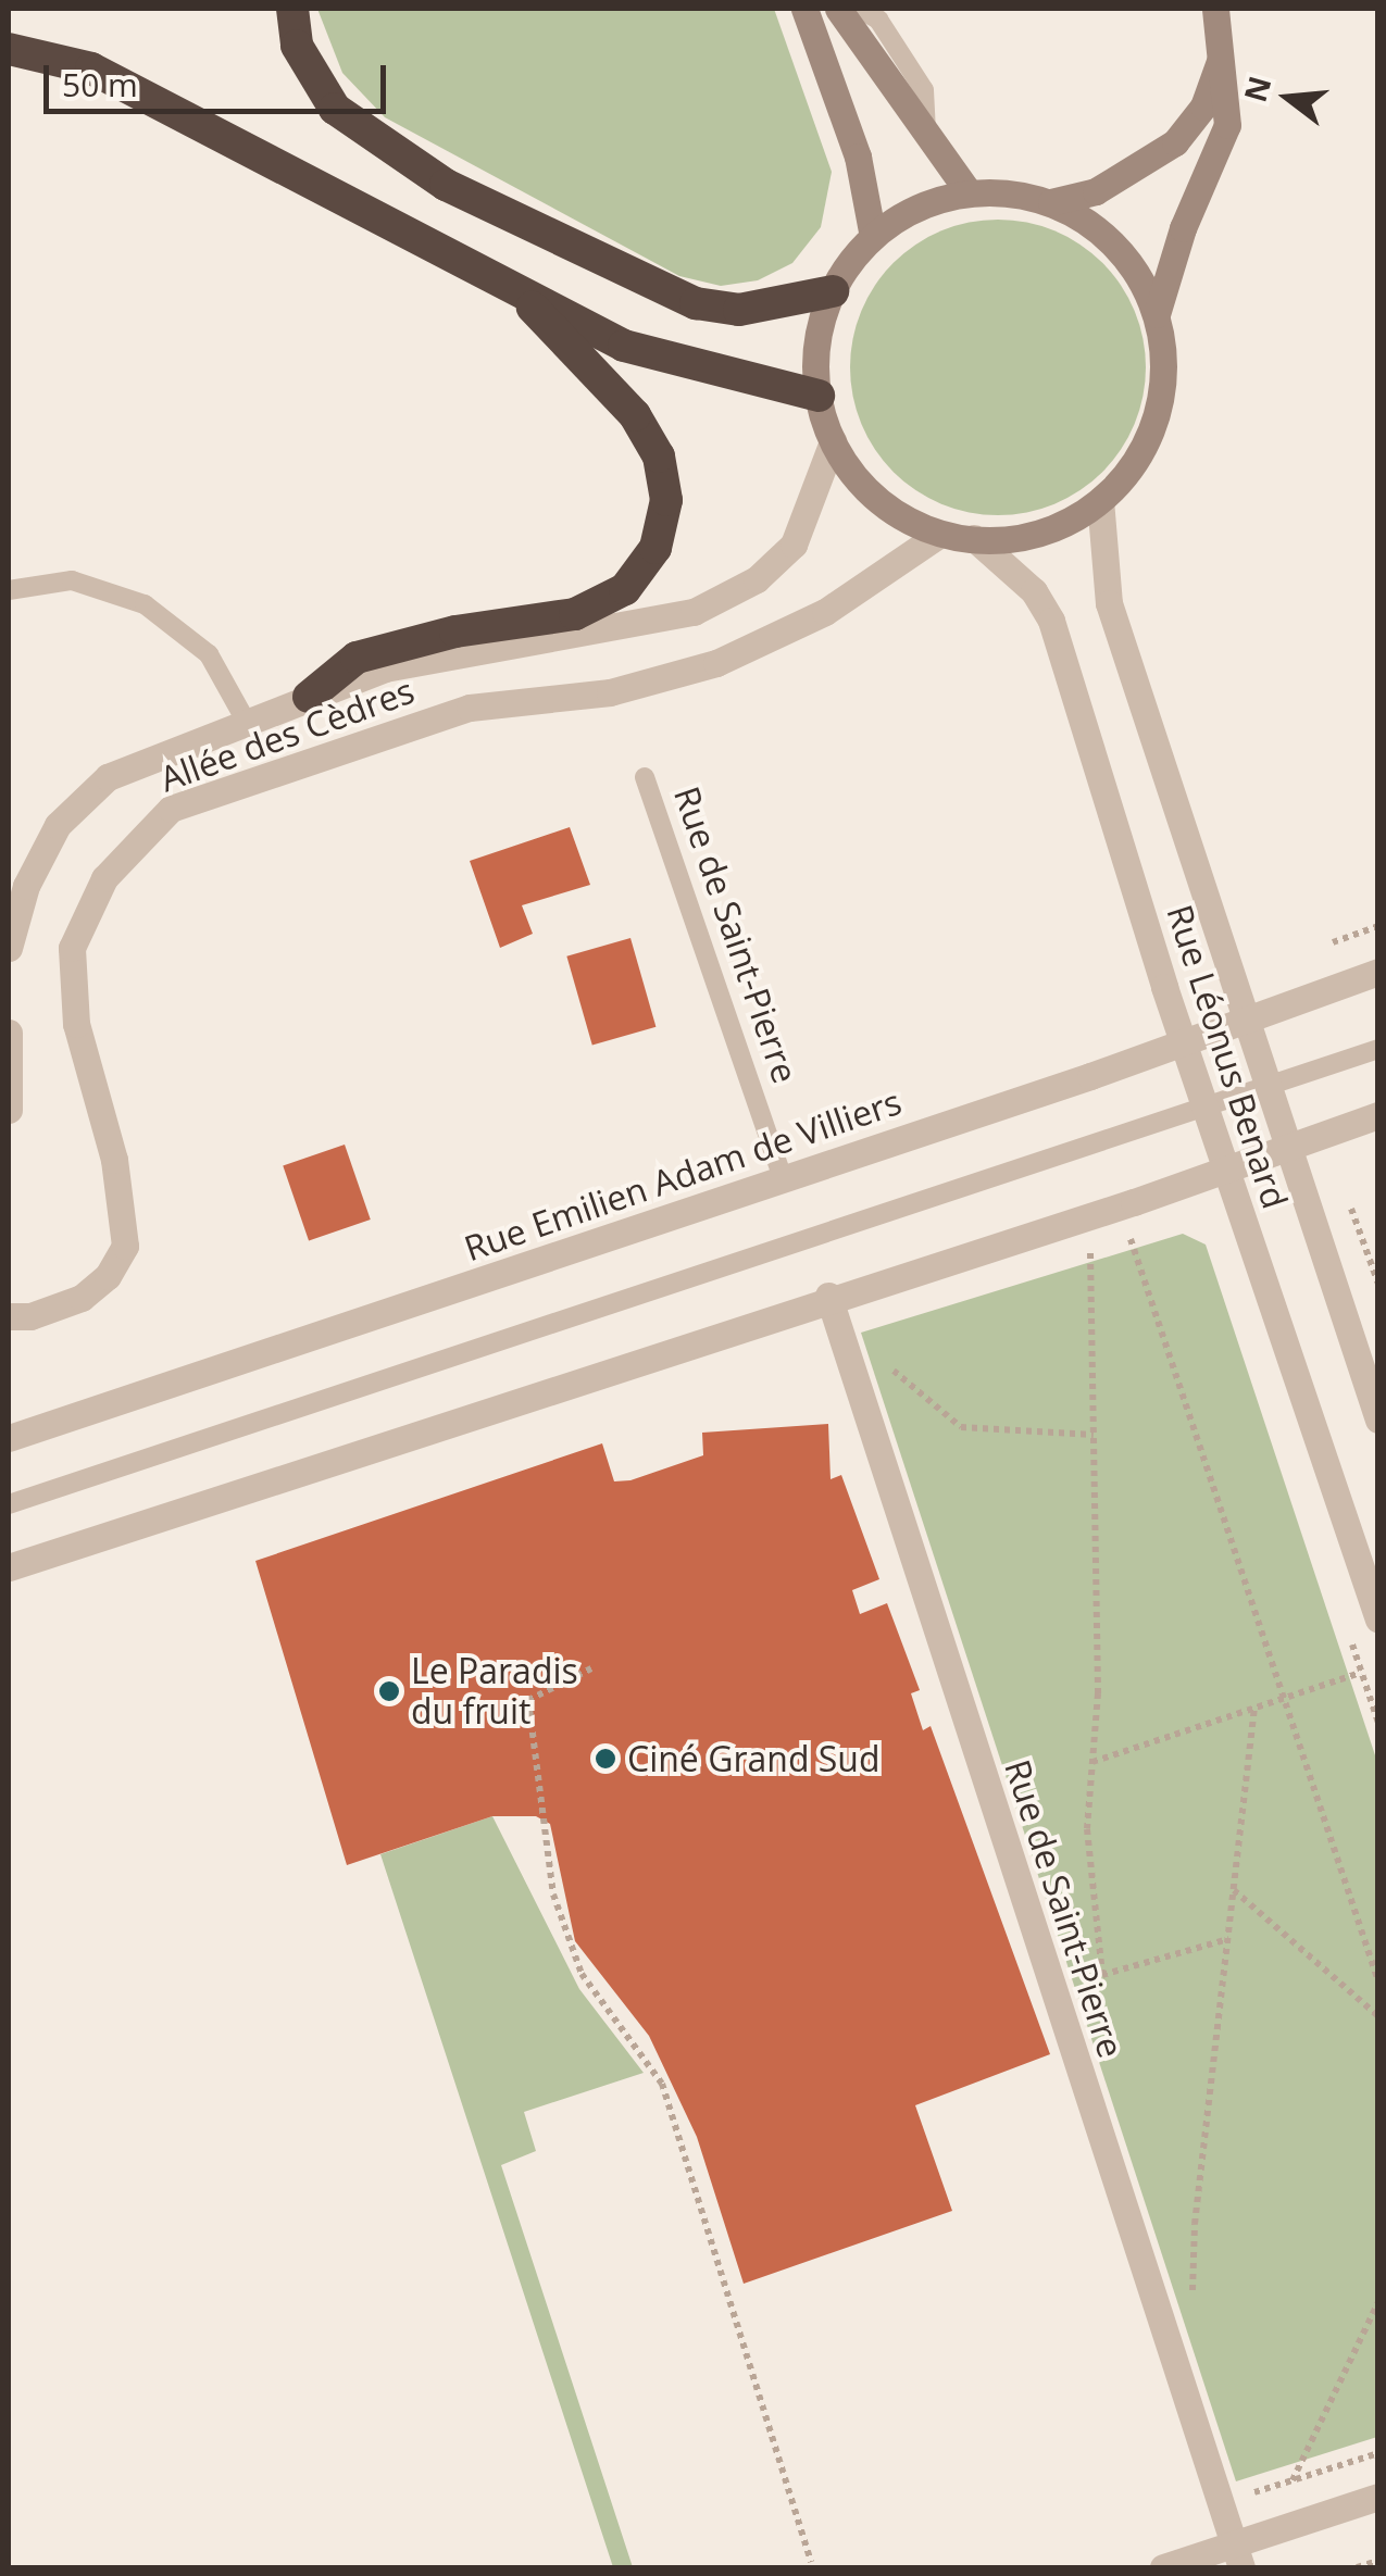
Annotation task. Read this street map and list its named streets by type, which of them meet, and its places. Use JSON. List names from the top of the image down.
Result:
{
  "streets": {
    "street": [
      "Allée des Cèdres",
      "Rue de Saint-Pierre",
      "Rue Léonus Benard",
      "Rue Emilien Adam de Villiers"
    ]
  },
  "crossings": [
    ["Allée des Cèdres", "Rue Léonus Benard"],
    ["Rue de Saint-Pierre", "Rue Emilien Adam de Villiers"],
    ["Rue Léonus Benard", "Rue Emilien Adam de Villiers"]
  ],
  "places": ["Le Paradis du fruit", "Ciné Grand Sud"],
  "scale_bar": "50 m",
  "north": "left"
}
